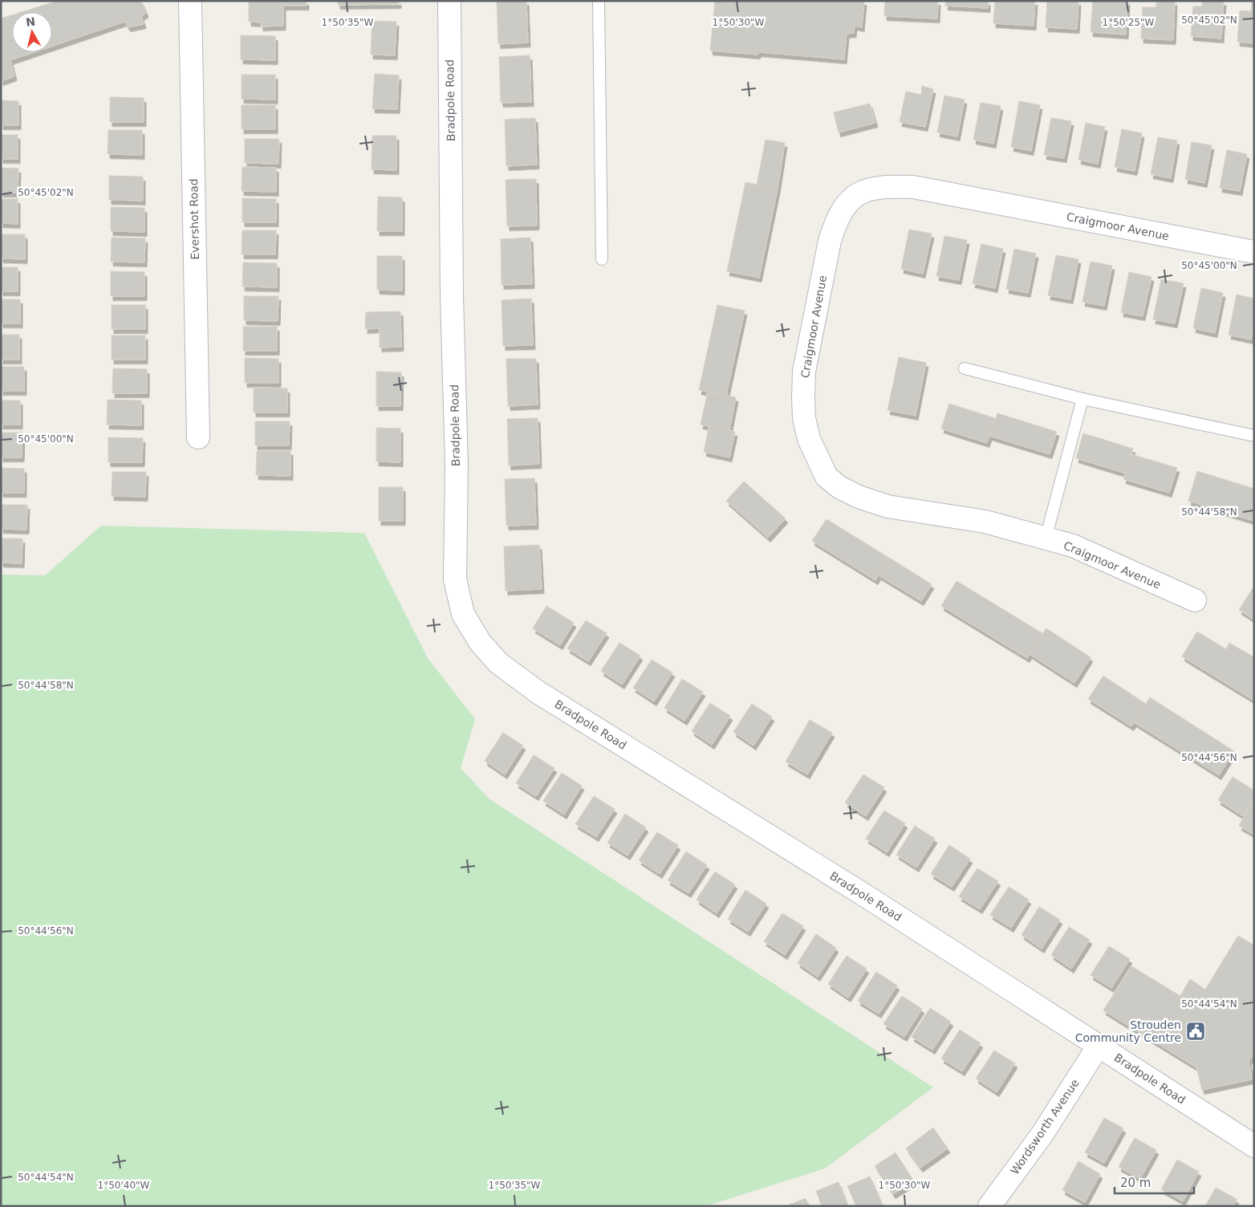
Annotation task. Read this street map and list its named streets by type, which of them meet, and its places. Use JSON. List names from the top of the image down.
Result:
{
  "streets": {
    "street": [
      "Bradpole Road",
      "Evershot Road",
      "Craigmoor Avenue",
      "Wordsworth Avenue"
    ]
  },
  "crossings": [
    ["Bradpole Road", "Wordsworth Avenue"]
  ],
  "places": {
    "public building": ["Strouden Community Centre"]
  },
  "scale_bar": "20 m",
  "north": "top",
  "coordinates": [
    "50°45'02\"N",
    "1°50'35\"W",
    "1°50'30\"W",
    "1°50'25\"W",
    "50°45'00\"N",
    "50°44'58\"N",
    "50°44'56\"N",
    "50°44'54\"N",
    "1°50'40\"W"
  ]
}
